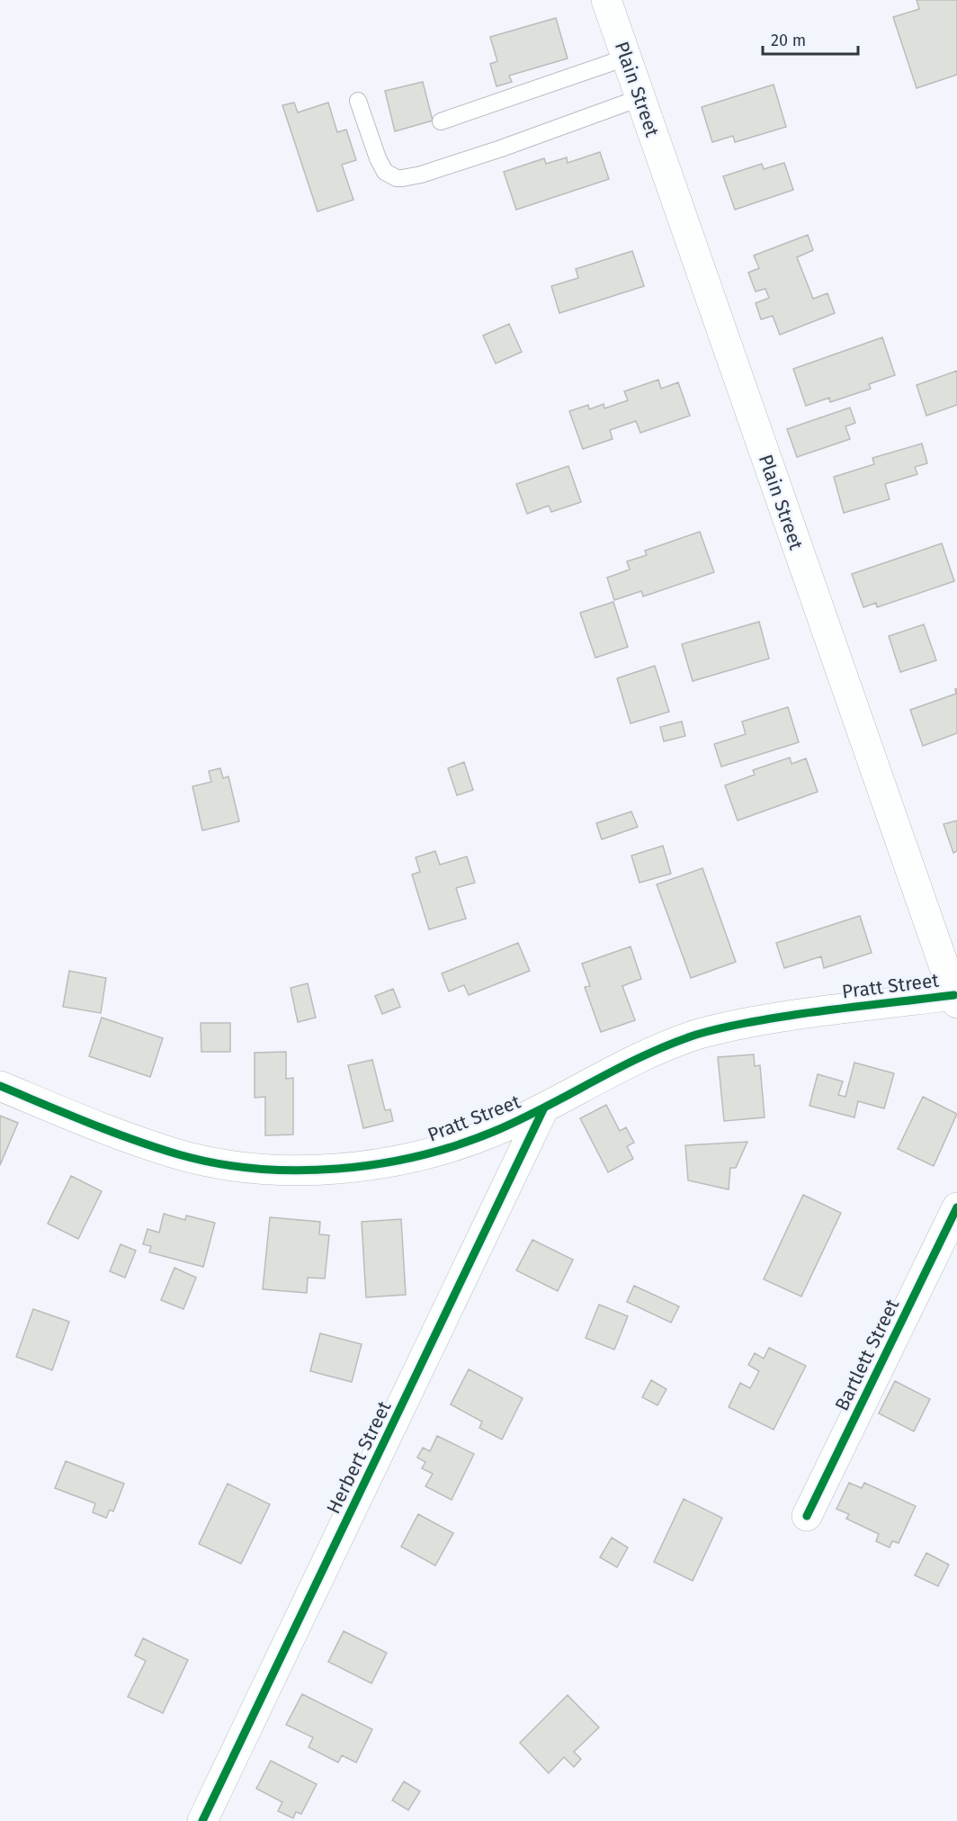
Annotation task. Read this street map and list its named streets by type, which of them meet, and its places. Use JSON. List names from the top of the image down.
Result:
{
  "streets": {
    "street": [
      "Plain Street",
      "Pratt Street",
      "Bartlett Street",
      "Herbert Street"
    ]
  },
  "crossings": [
    ["Plain Street", "Pratt Street"],
    ["Pratt Street", "Herbert Street"]
  ],
  "scale_bar": "20 m"
}
